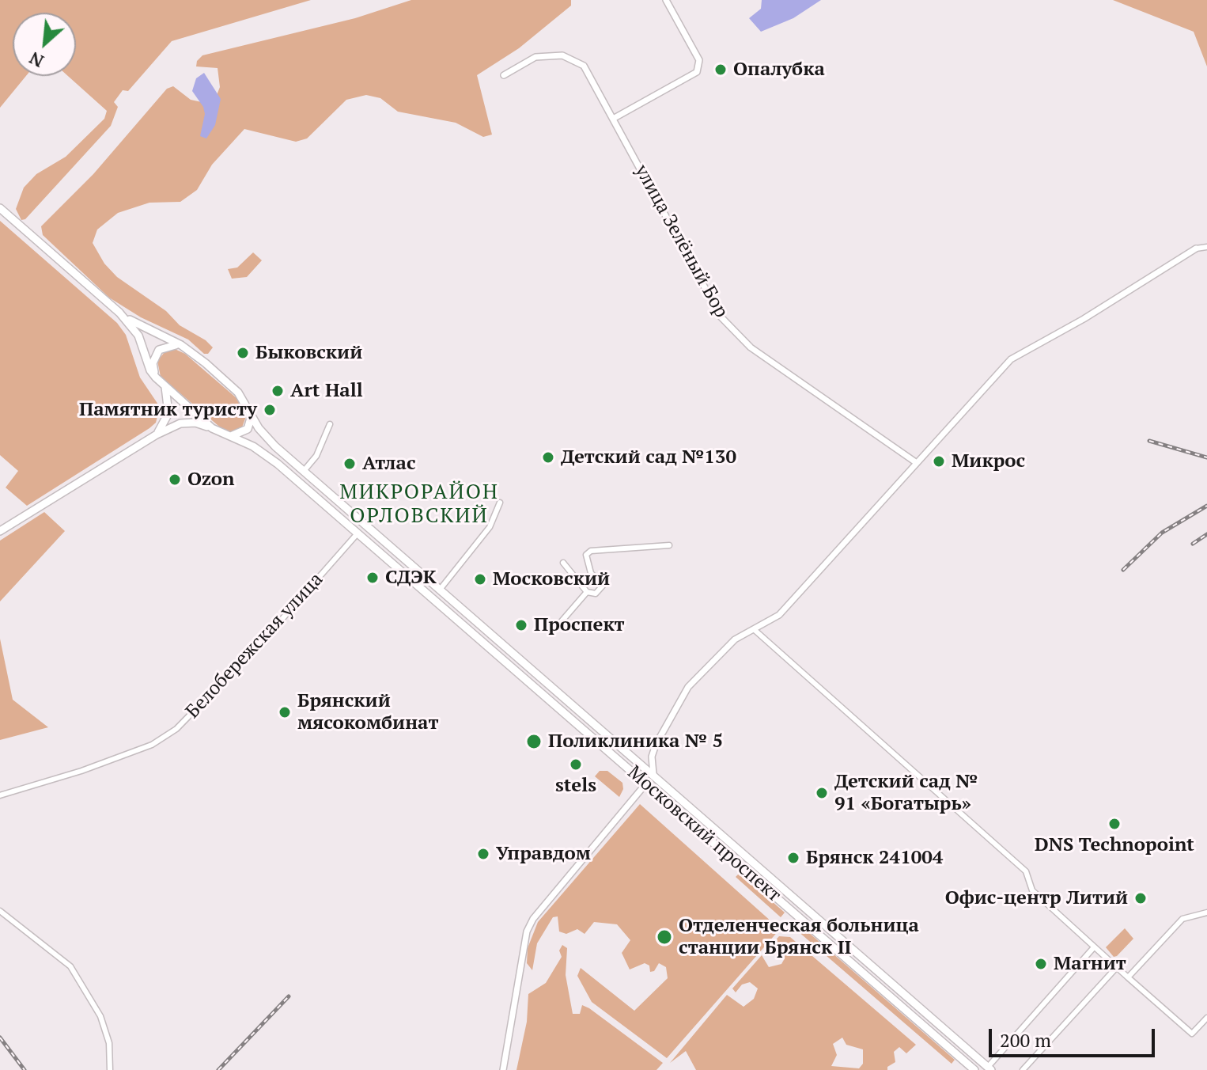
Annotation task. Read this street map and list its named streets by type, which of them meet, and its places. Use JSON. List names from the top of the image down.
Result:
{
  "streets": {
    "main road": ["Московский проспект"],
    "street": ["улица Зелёный Бор", "Белобережская улица"]
  },
  "crossings": [
    ["Белобережская улица", "Московский проспект"]
  ],
  "districts": ["МИКРОРАЙОН ОРЛОВСКИЙ"],
  "places": [
    "Опалубка",
    "Быковский",
    "Art Hall",
    "Памятник туристу",
    "Детский сад №130",
    "Микрос",
    "Атлас",
    "Ozon",
    "СДЭК",
    "Московский",
    "Проспект",
    "Брянский мясокомбинат",
    "Поликлиника № 5",
    "stels",
    "Детский сад № 91 «Богатырь»",
    "DNS Technopoint",
    "Управдом",
    "Брянск 241004",
    "Офис-центр Литий",
    "Отделенческая больница станции Брянск II",
    "Магнит"
  ],
  "scale_bar": "200 m",
  "north": "bottom left"
}
